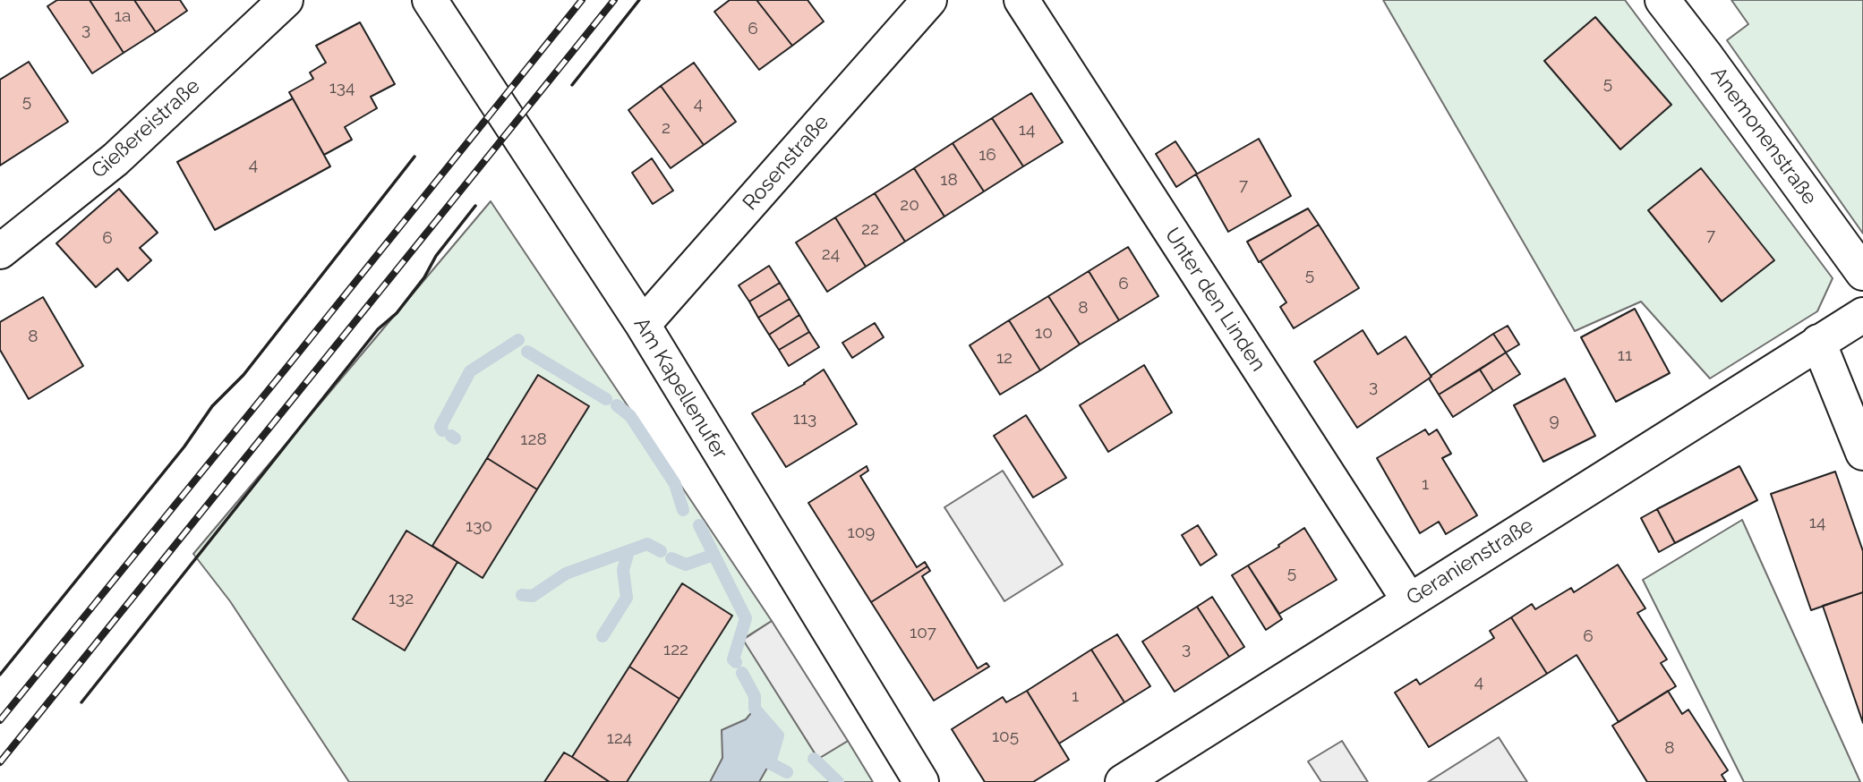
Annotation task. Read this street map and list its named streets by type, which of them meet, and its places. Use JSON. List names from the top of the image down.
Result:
{
  "streets": {
    "street": [
      "Gießereistraße",
      "Anemonenstraße",
      "Rosenstraße",
      "Unter den Linden",
      "Am Kapellenufer",
      "Geranienstraße"
    ]
  },
  "crossings": [
    ["Rosenstraße", "Am Kapellenufer"],
    ["Unter den Linden", "Geranienstraße"]
  ],
  "house_numbers": [
    "1a",
    "6",
    "3",
    "5",
    "134",
    "5",
    "4",
    "2",
    "14",
    "16",
    "4",
    "18",
    "7",
    "20",
    "22",
    "7",
    "6",
    "24",
    "5",
    "6",
    "8",
    "10",
    "8",
    "11",
    "12",
    "3",
    "113",
    "9",
    "128",
    "1",
    "14",
    "130",
    "109",
    "5",
    "132",
    "107",
    "6",
    "3",
    "122",
    "4",
    "1",
    "105",
    "124",
    "8"
  ]
}
